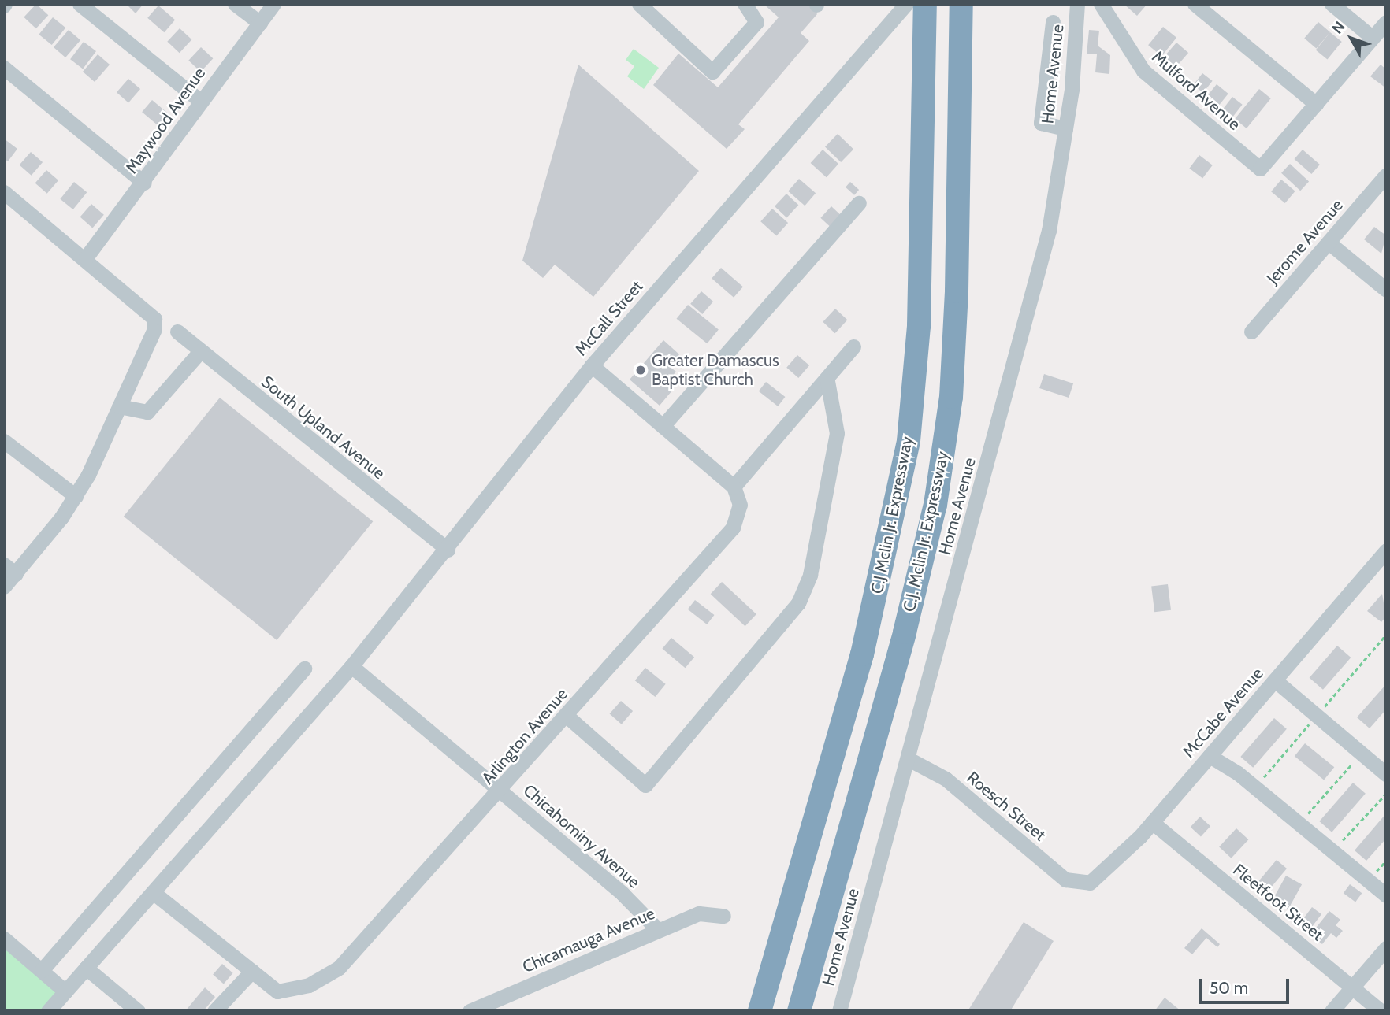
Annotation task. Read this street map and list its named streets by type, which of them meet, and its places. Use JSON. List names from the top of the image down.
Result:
{
  "streets": {
    "highway": ["C.J Mclin Jr. Expressway", "C.J. Mclin Jr. Expressway"],
    "street": [
      "Home Avenue",
      "Mulford Avenue",
      "Maywood Avenue",
      "Jerome Avenue",
      "McCall Street",
      "South Upland Avenue",
      "McCabe Avenue",
      "Arlington Avenue",
      "Roesch Street",
      "Chicahominy Avenue",
      "Fleetfoot Street",
      "Chicamauga Avenue"
    ]
  },
  "crossings": [
    ["Home Avenue", "Roesch Street"],
    ["McCall Street", "South Upland Avenue"],
    ["McCall Street", "Arlington Avenue"],
    ["McCall Street", "Chicahominy Avenue"],
    ["McCabe Avenue", "Roesch Street"],
    ["McCabe Avenue", "Fleetfoot Street"],
    ["Arlington Avenue", "Chicahominy Avenue"],
    ["Chicahominy Avenue", "Chicamauga Avenue"]
  ],
  "places": ["Greater Damascus Baptist Church"],
  "scale_bar": "50 m",
  "north": "top left"
}
